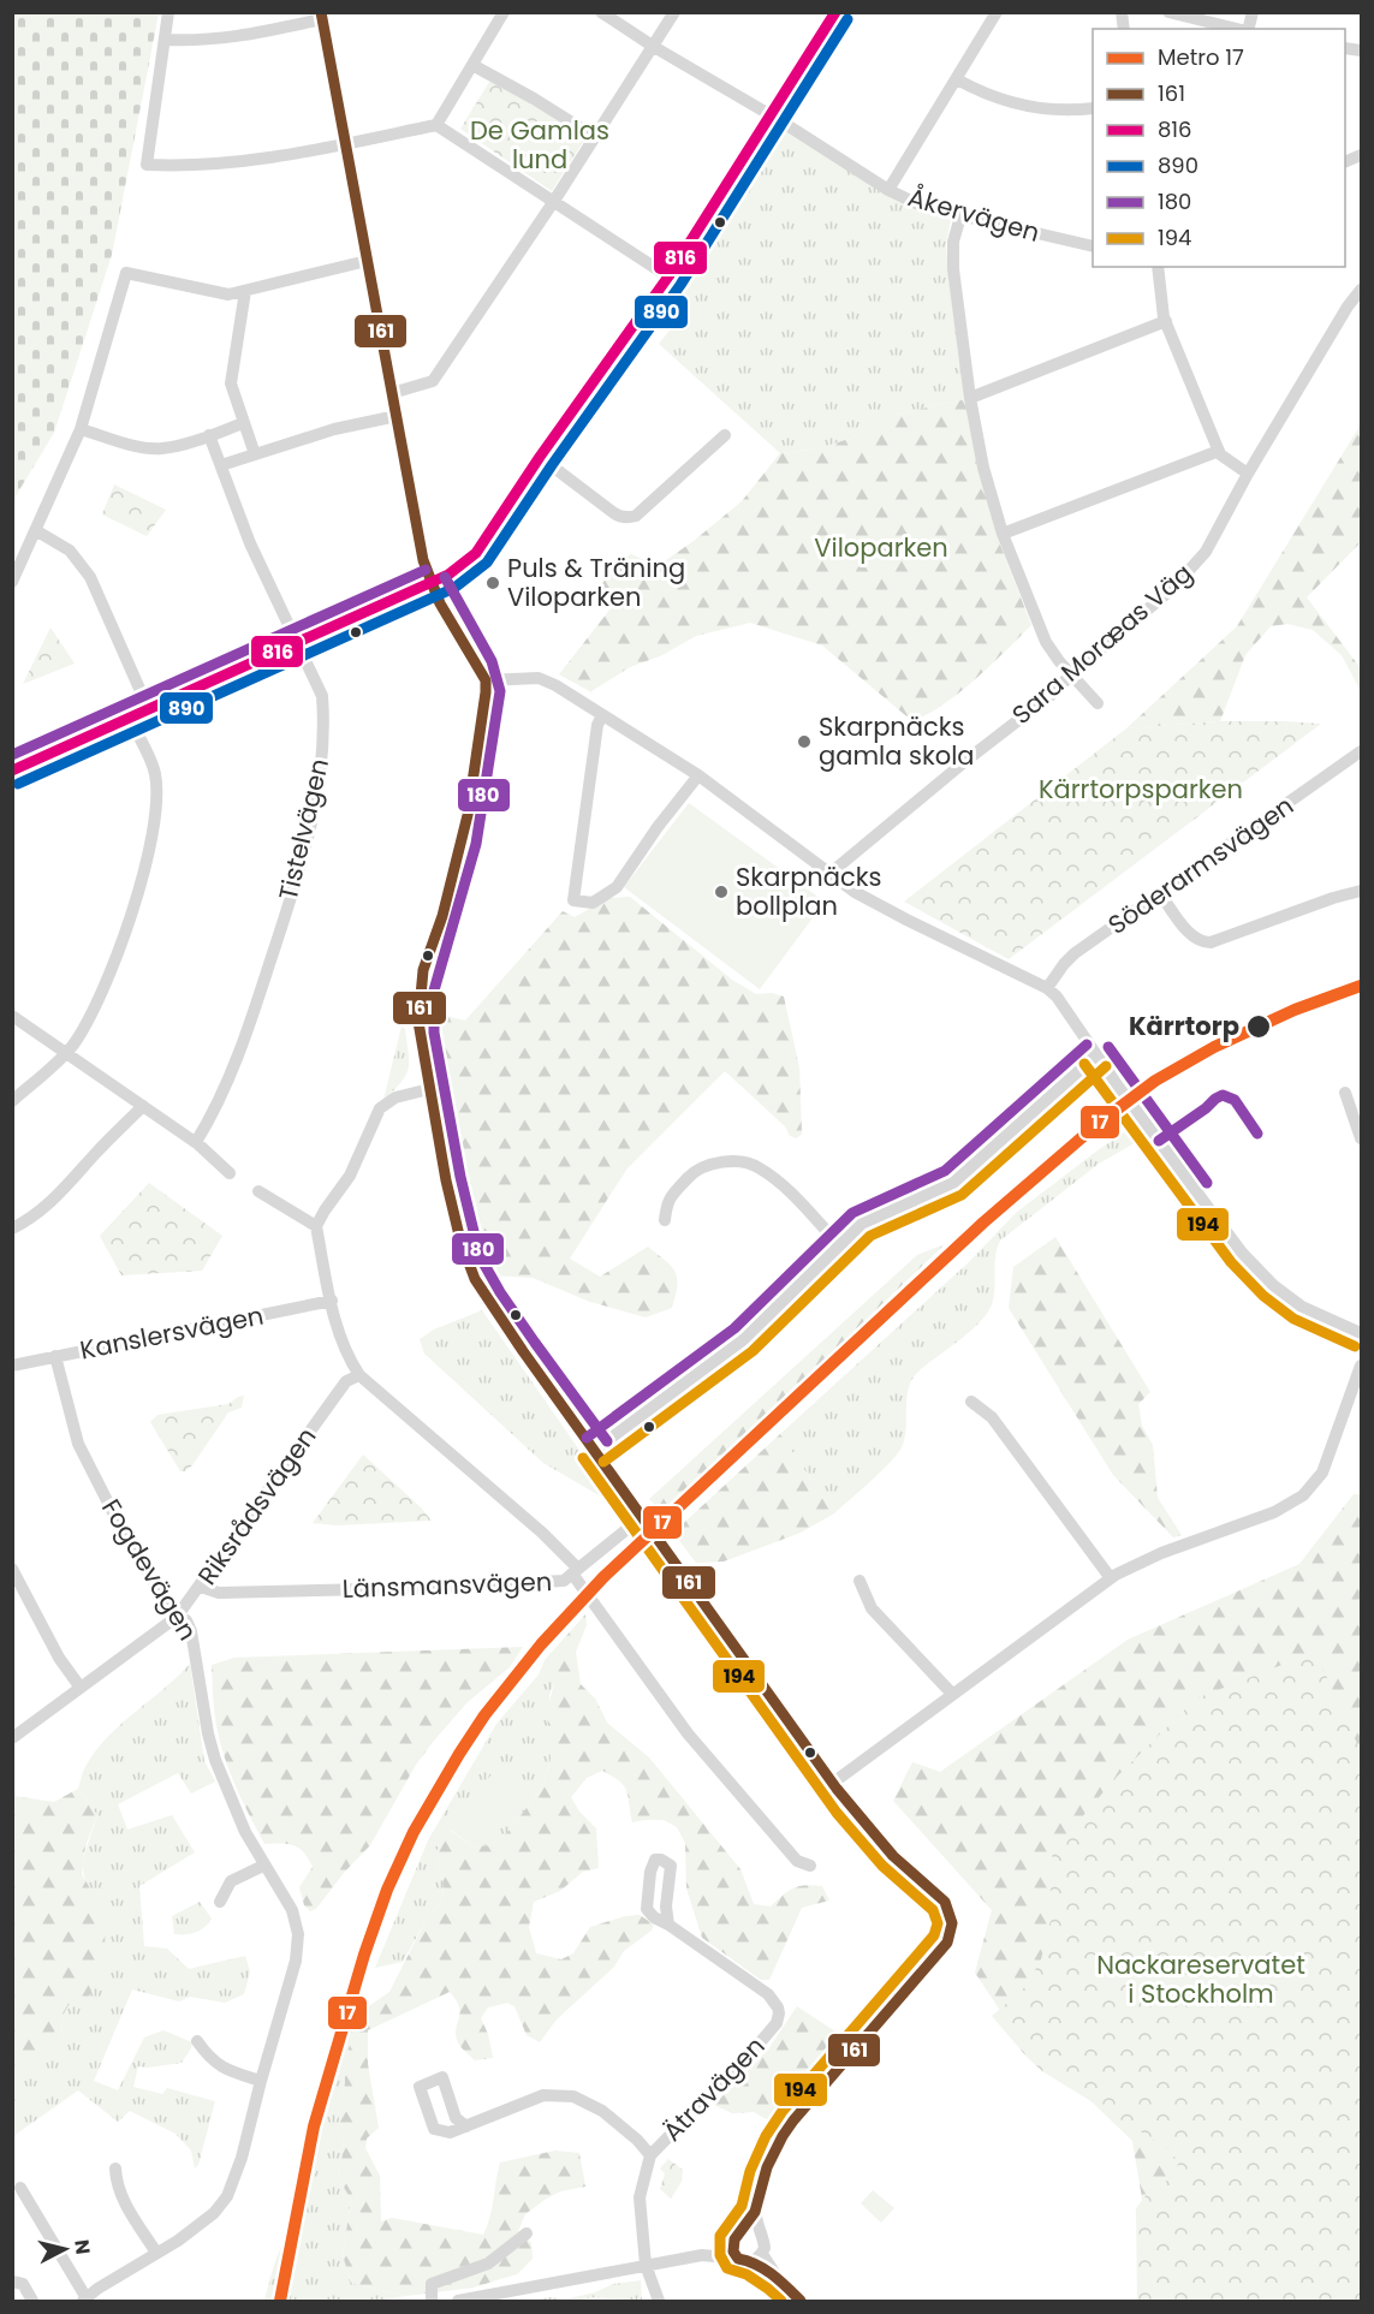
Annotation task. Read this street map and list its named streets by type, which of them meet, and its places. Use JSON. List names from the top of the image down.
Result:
{
  "streets": {
    "street": [
      "Åkervägen",
      "Sara Moræas Väg",
      "Tistelvägen",
      "Söderarmsvägen",
      "Kanslersvägen",
      "Riksrådsvägen",
      "Fogdevägen",
      "Länsmansvägen",
      "Ätravägen"
    ]
  },
  "crossings": [
    ["Kanslersvägen", "Fogdevägen"],
    ["Riksrådsvägen", "Fogdevägen"],
    ["Riksrådsvägen", "Länsmansvägen"]
  ],
  "parks": [
    "De Gamlas lund",
    "Viloparken",
    "Kärrtorpsparken",
    "Nackareservatet i Stockholm"
  ],
  "places": [
    "Puls & Träning Viloparken",
    "Skarpnäcks gamla skola",
    "Skarpnäcks bollplan",
    "Kärrtorp"
  ],
  "lines": [
    "transit line 161",
    "transit line 816",
    "transit line 890",
    "transit line 180",
    "metro line 17",
    "transit line 194"
  ],
  "legend": [
    "Metro 17",
    "161",
    "816",
    "890",
    "180",
    "194"
  ],
  "north": "right"
}
